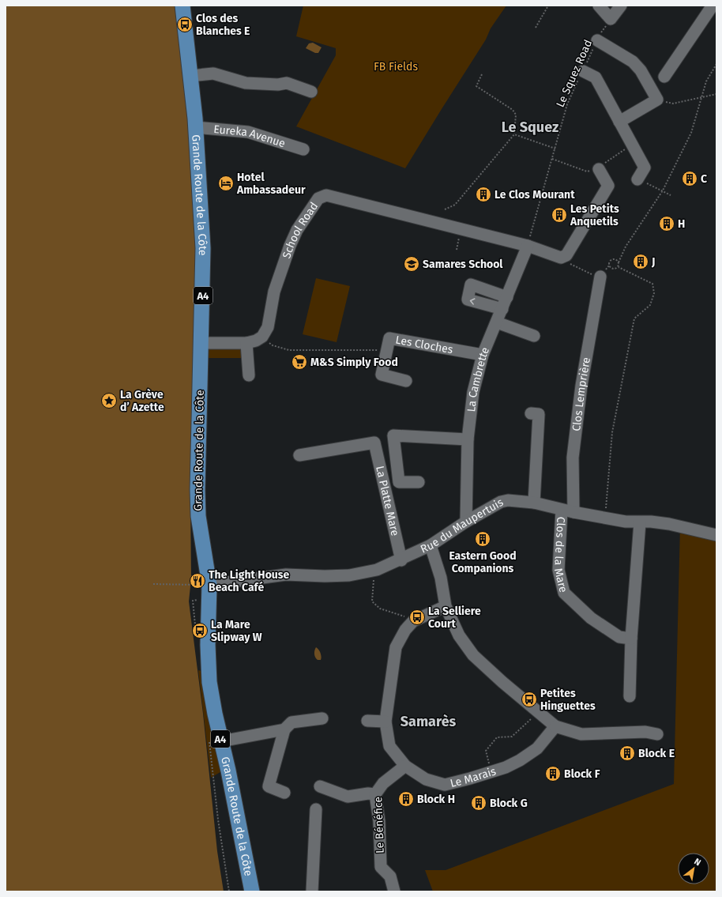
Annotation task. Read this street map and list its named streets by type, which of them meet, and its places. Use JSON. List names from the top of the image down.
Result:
{
  "streets": {
    "main road": ["Grande Route de la Côte", "A4"],
    "street": [
      "Eureka Avenue",
      "School Road",
      "Les Cloches",
      "La Cambrette",
      "Clos Lemprière",
      "La Platte Mare",
      "Rue du Maupertuis",
      "Clos de la Mare",
      "Le Marais",
      "Le Bénéfice"
    ],
    "path": ["Le Squez Road"]
  },
  "crossings": [
    ["Le Squez Road", "School Road"],
    ["Le Squez Road", "La Cambrette"],
    ["Eureka Avenue", "Grande Route de la Côte"],
    ["Grande Route de la Côte", "Rue du Maupertuis"],
    ["School Road", "La Cambrette"],
    ["Les Cloches", "La Cambrette"],
    ["La Cambrette", "Rue du Maupertuis"],
    ["Clos Lemprière", "Rue du Maupertuis"],
    ["La Platte Mare", "Rue du Maupertuis"],
    ["Rue du Maupertuis", "Clos de la Mare"],
    ["Le Marais", "Le Bénéfice"]
  ],
  "districts": ["Le Squez", "Samarès"],
  "parks": ["FB Fields"],
  "places": {
    "bus stop": [
      "Clos des Blanches E",
      "La Selliere Court",
      "La Mare Slipway W",
      "Petites Hinguettes"
    ],
    "building": [
      "C",
      "Le Clos Mourant",
      "Les Petits Anquetils",
      "H",
      "J",
      "Eastern Good Companions",
      "Block E",
      "Block F",
      "Block H",
      "Block G"
    ],
    "hotel": ["Hotel Ambassadeur"],
    "school or university": ["Samares School"],
    "supermarket": ["M&S Simply Food"],
    "place": ["La Grève d’ Azette"],
    "restaurant": ["The Light House Beach Café"]
  },
  "north": "top right"
}
